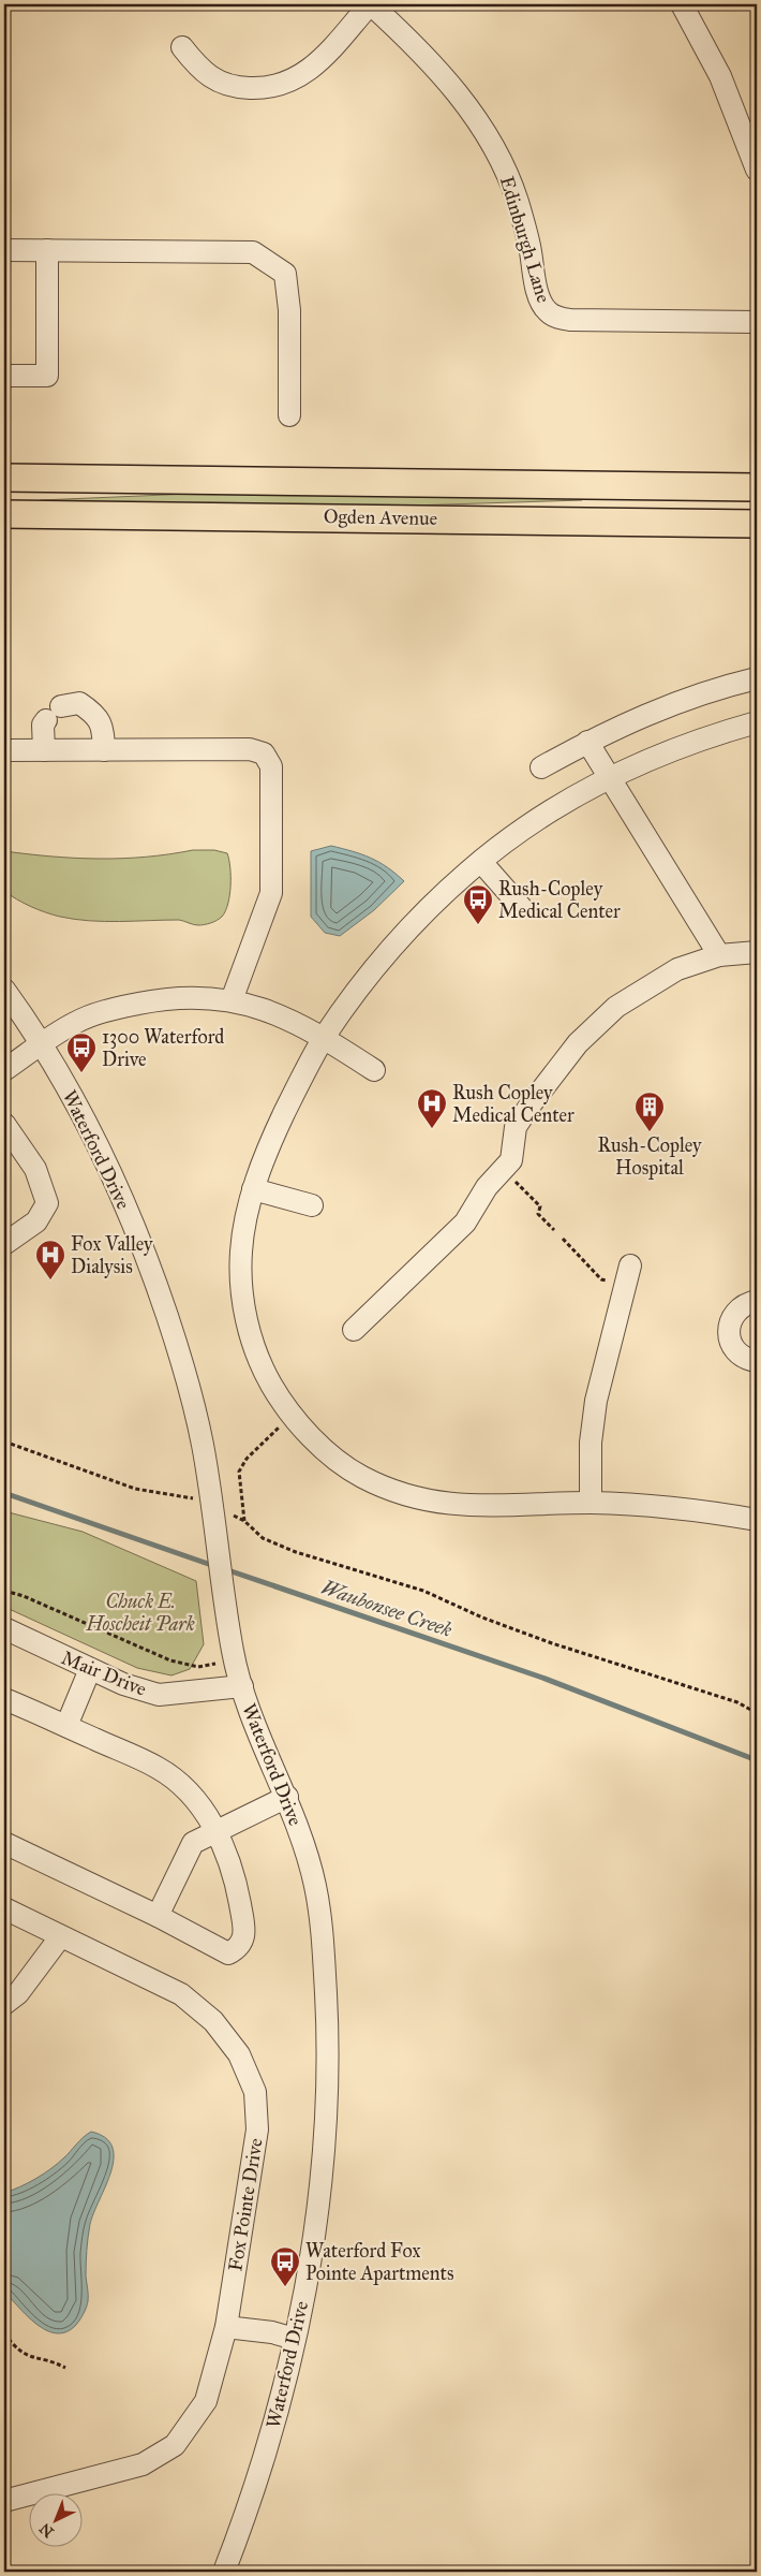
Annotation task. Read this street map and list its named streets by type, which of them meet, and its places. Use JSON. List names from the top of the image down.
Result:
{
  "streets": {
    "main road": ["Ogden Avenue"],
    "street": [
      "Edinburgh Lane",
      "Waterford Drive",
      "Mair Drive",
      "Fox Pointe Drive"
    ]
  },
  "crossings": [
    ["Waterford Drive", "Mair Drive"]
  ],
  "water": ["Waubonsee Creek"],
  "parks": ["Chuck E. Hoscheit Park"],
  "places": {
    "bus stop": ["Rush-Copley Medical Center", "1300 Waterford Drive", "Waterford Fox Pointe Apartments"],
    "hospital": ["Rush Copley Medical Center", "Fox Valley Dialysis"],
    "building": ["Rush-Copley Hospital"]
  },
  "north": "bottom left"
}
